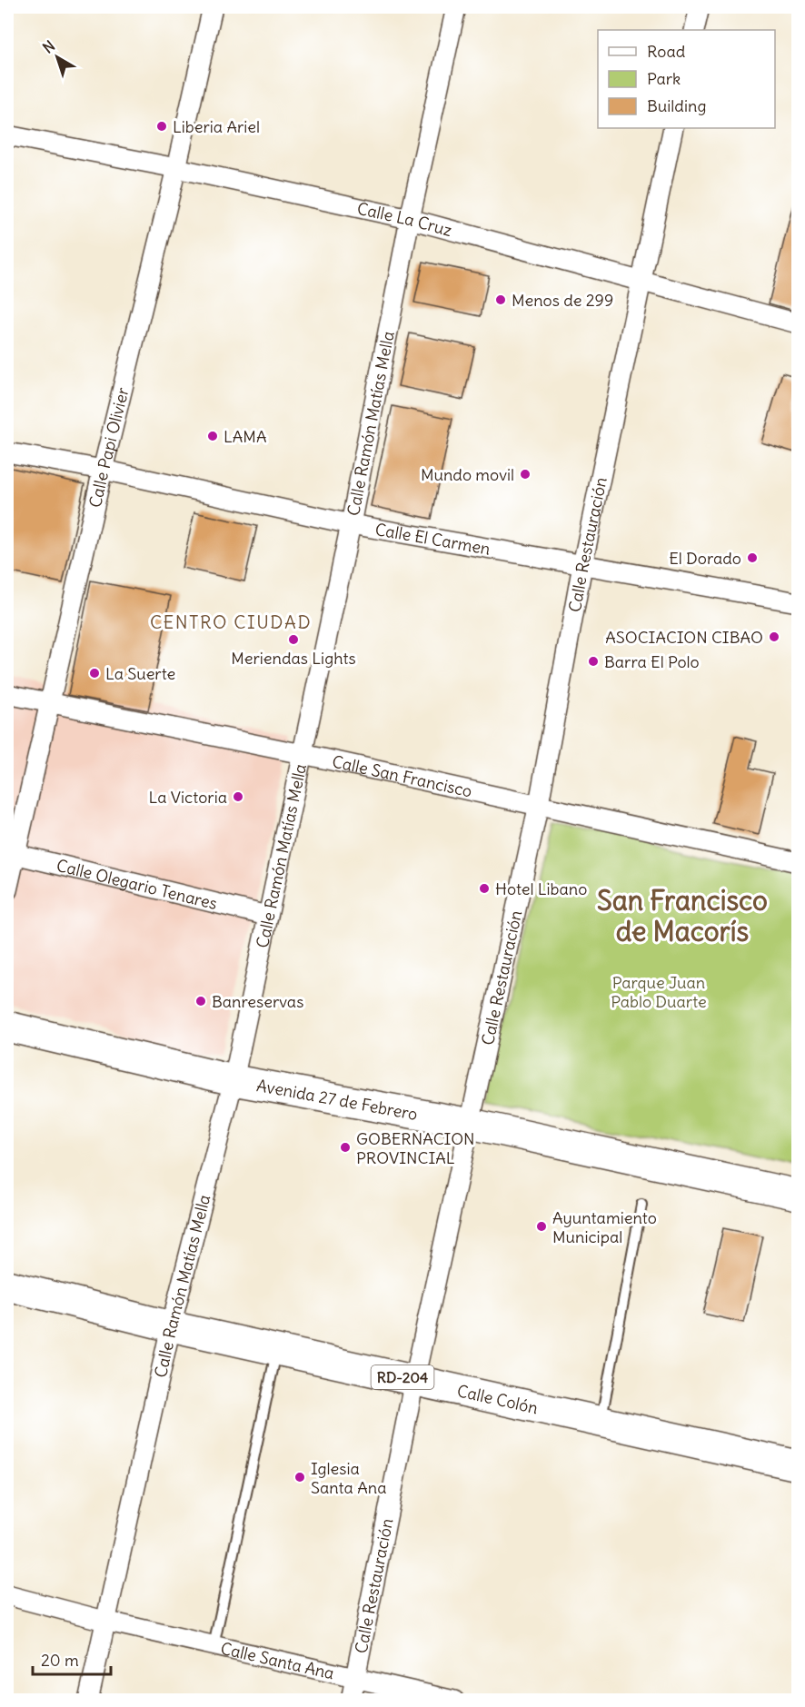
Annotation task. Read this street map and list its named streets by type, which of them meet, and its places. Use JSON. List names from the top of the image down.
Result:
{
  "streets": {
    "main road": ["Avenida 27 de Febrero", "RD-204", "Calle Colón"],
    "street": [
      "Calle La Cruz",
      "Calle Ramón Matías Mella",
      "Calle Papi Olivier",
      "Calle El Carmen",
      "Calle Restauración",
      "Calle San Francisco",
      "Calle Olegario Tenares",
      "Calle Santa Ana"
    ]
  },
  "crossings": [
    ["Calle La Cruz", "Calle Ramón Matías Mella"],
    ["Calle La Cruz", "Calle Papi Olivier"],
    ["Calle La Cruz", "Calle Restauración"],
    ["Calle Ramón Matías Mella", "Calle El Carmen"],
    ["Calle Ramón Matías Mella", "Calle San Francisco"],
    ["Calle Ramón Matías Mella", "Calle Olegario Tenares"],
    ["Calle Ramón Matías Mella", "Avenida 27 de Febrero"],
    ["Calle Ramón Matías Mella", "Calle Colón"],
    ["Calle Ramón Matías Mella", "Calle Santa Ana"],
    ["Calle Papi Olivier", "Calle El Carmen"],
    ["Calle Papi Olivier", "Calle San Francisco"],
    ["Calle Papi Olivier", "Calle Olegario Tenares"],
    ["Calle El Carmen", "Calle Restauración"],
    ["Calle Restauración", "Calle San Francisco"],
    ["Calle Restauración", "Avenida 27 de Febrero"],
    ["Calle Restauración", "Calle Colón"],
    ["Calle Restauración", "Calle Santa Ana"]
  ],
  "districts": ["CENTRO CIUDAD", "San Francisco de Macorís"],
  "parks": ["Parque Juan Pablo Duarte"],
  "places": [
    "Liberia Ariel",
    "Menos de 299",
    "LAMA",
    "Mundo movil",
    "El Dorado",
    "ASOCIACION CIBAO",
    "Meriendas Lights",
    "Barra El Polo",
    "La Suerte",
    "La Victoria",
    "Hotel Libano",
    "Banreservas",
    "GOBERNACION PROVINCIAL",
    "Ayuntamiento Municipal",
    "Iglesia Santa Ana"
  ],
  "legend": ["Road", "Park", "Building"],
  "scale_bar": "20 m",
  "north": "top left"
}
